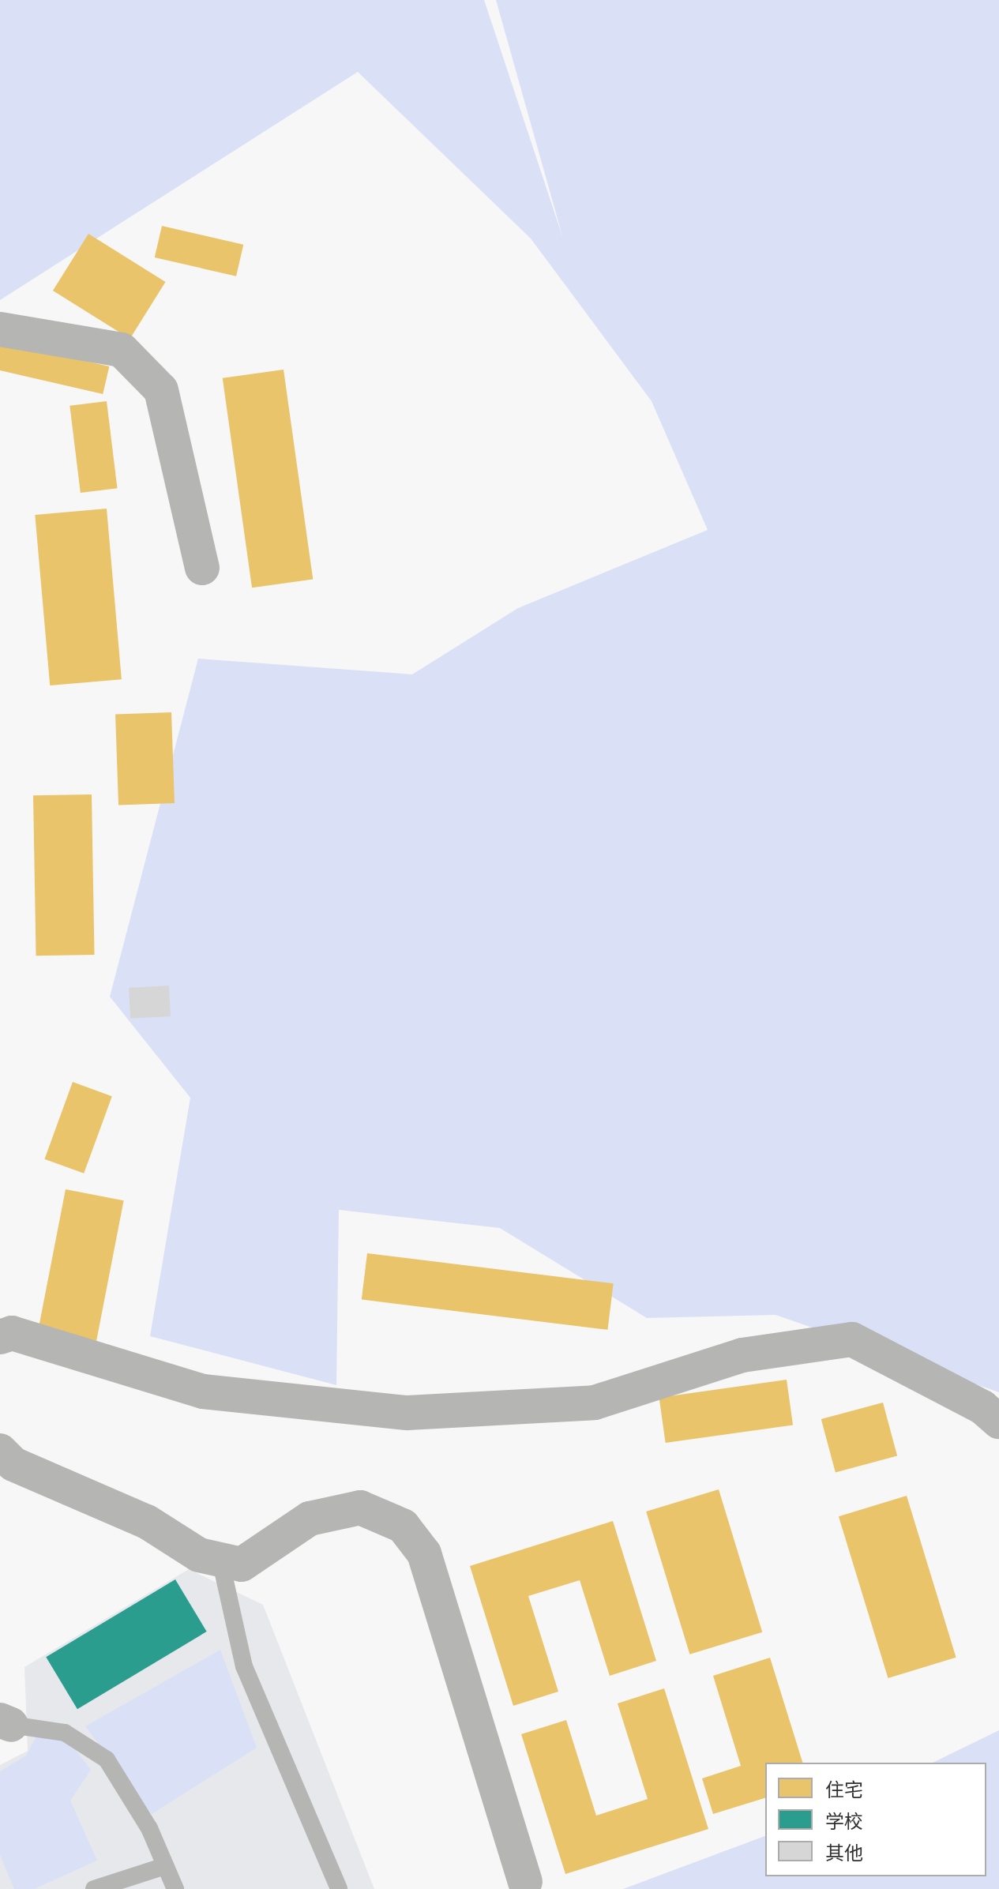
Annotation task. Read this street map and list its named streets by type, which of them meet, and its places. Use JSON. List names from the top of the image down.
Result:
{
  "legend": ["住宅", "学校", "其他"]
}
